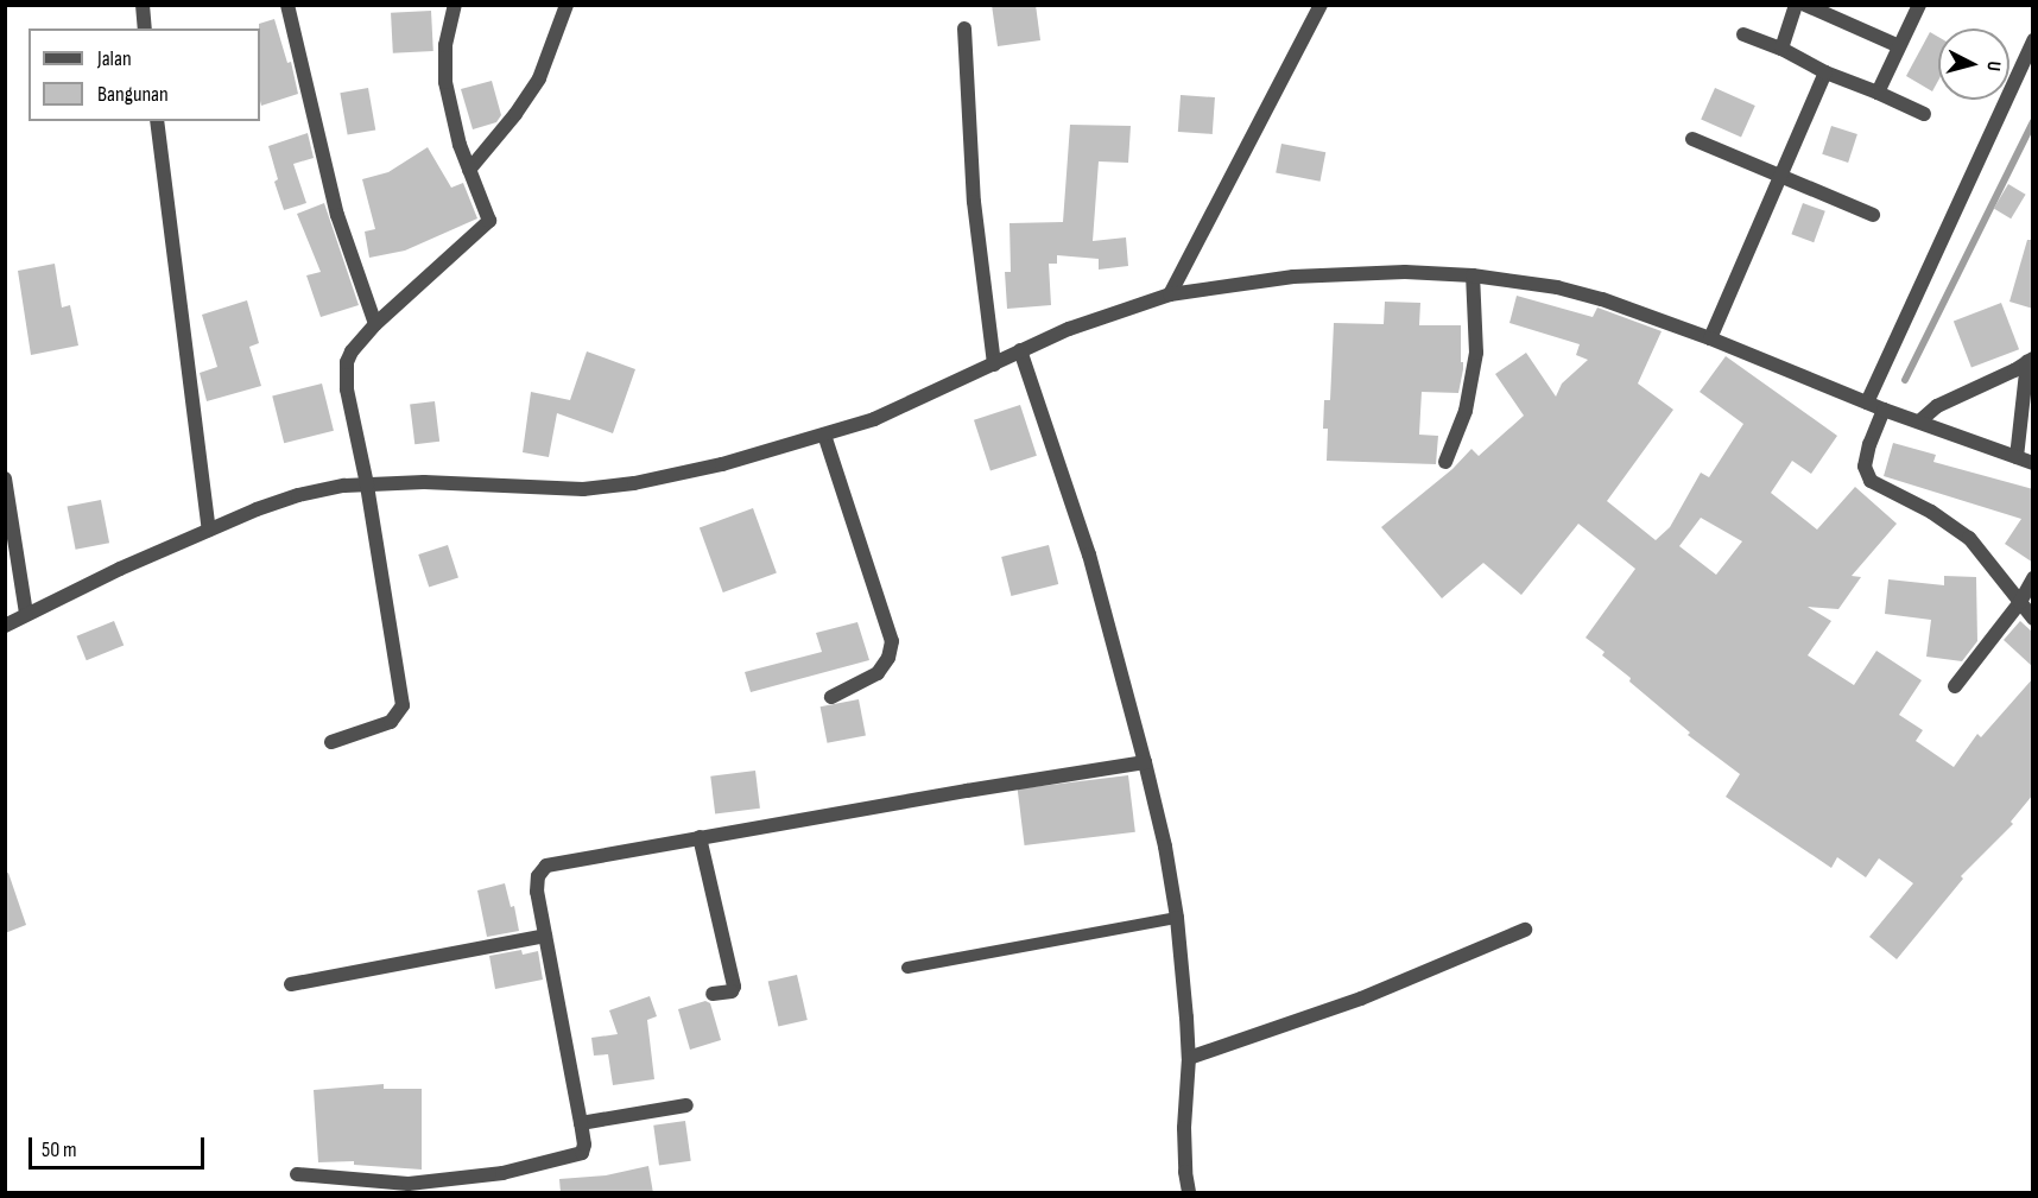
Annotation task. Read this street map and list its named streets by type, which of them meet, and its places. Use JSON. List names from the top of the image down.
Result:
{
  "legend": ["Jalan", "Bangunan"],
  "scale_bar": "50 m",
  "north": "right"
}
